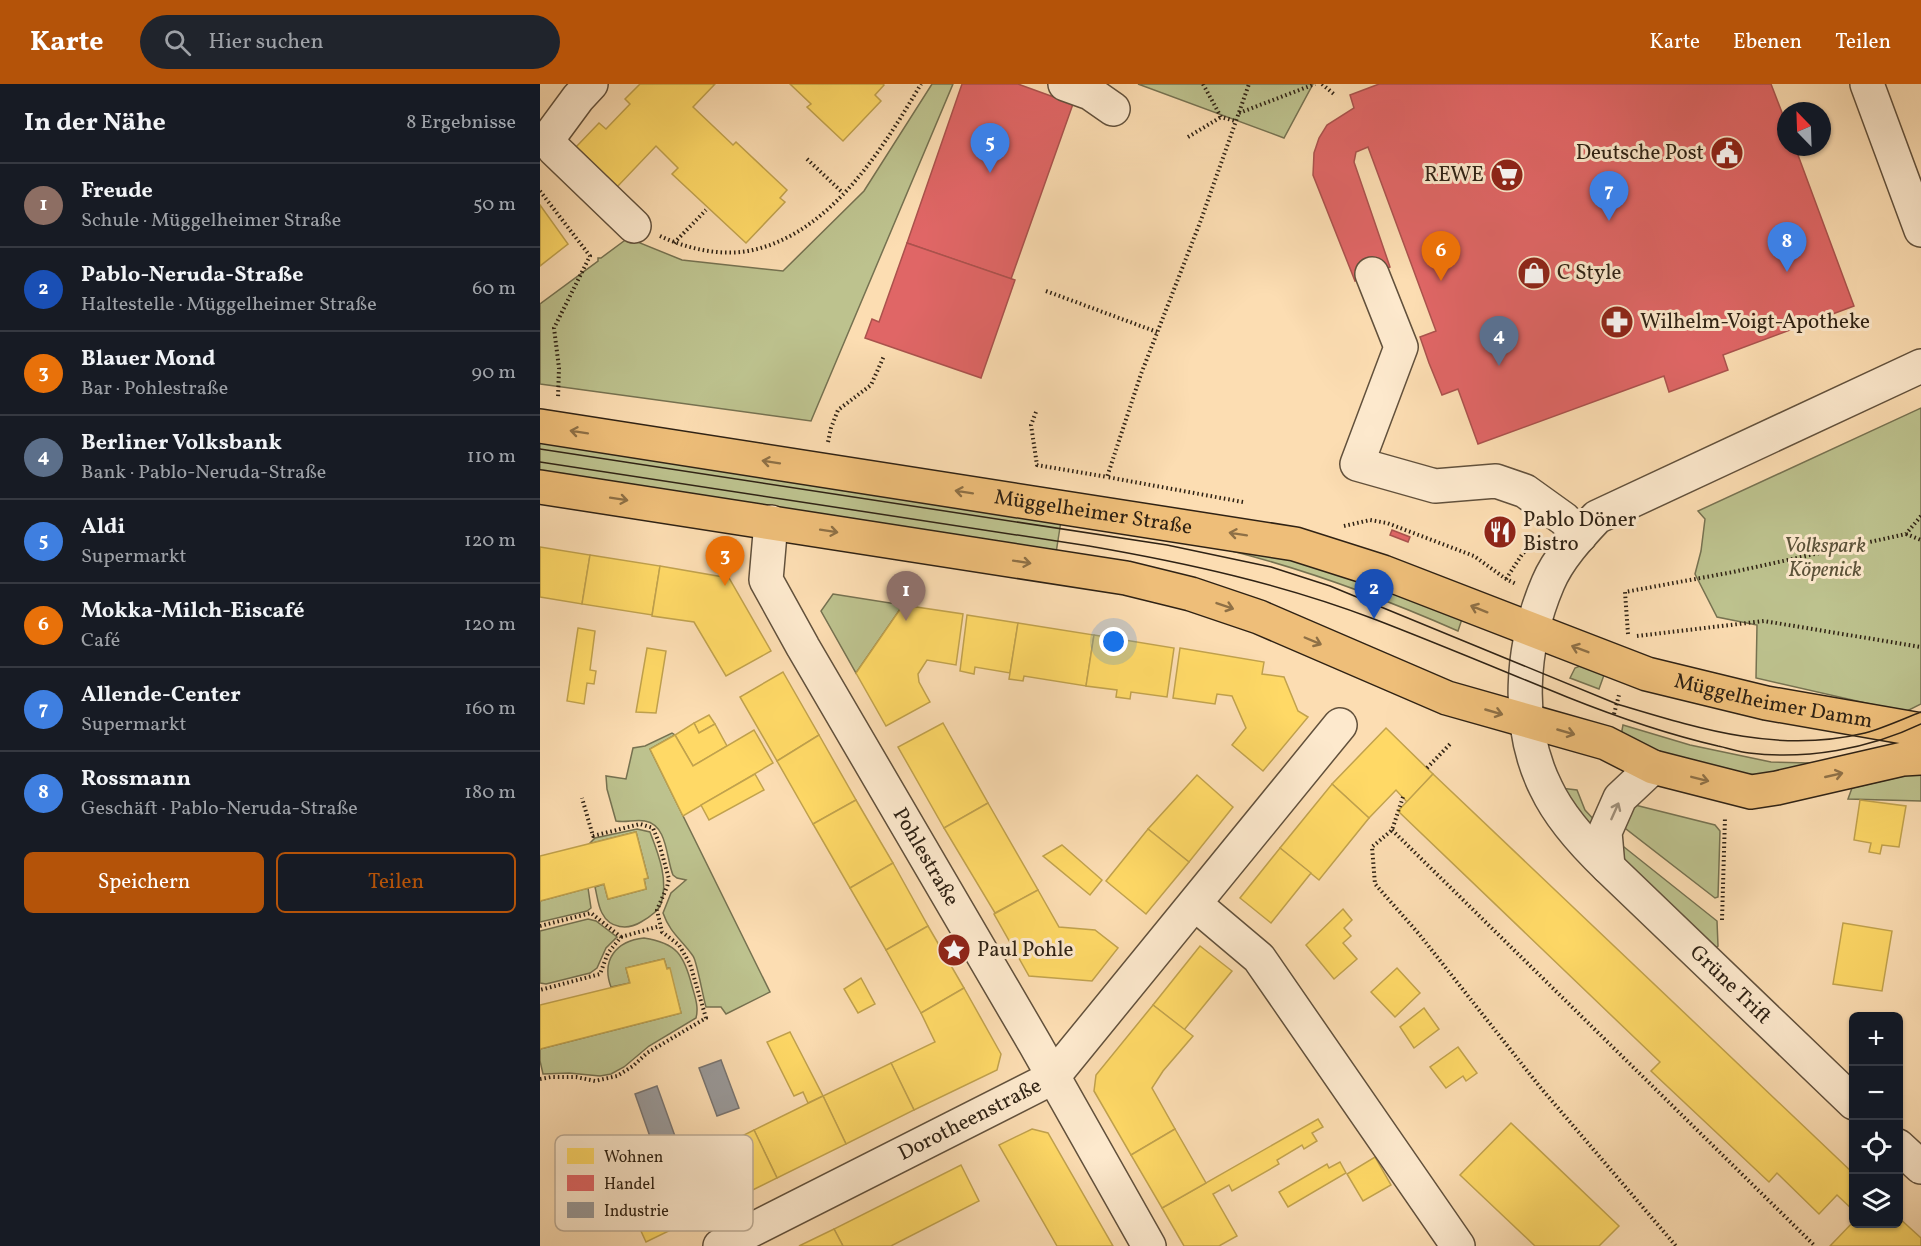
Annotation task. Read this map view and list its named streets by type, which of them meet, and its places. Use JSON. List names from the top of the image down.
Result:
{
  "streets": {
    "main road": ["Müggelheimer Straße", "Müggelheimer Damm"],
    "street": ["Pohlestraße", "Grüne Trift", "Dorotheenstraße"]
  },
  "crossings": [
    ["Müggelheimer Straße", "Müggelheimer Damm"],
    ["Müggelheimer Straße", "Grüne Trift"],
    ["Pohlestraße", "Dorotheenstraße"]
  ],
  "parks": ["Volkspark Köpenick"],
  "places": {
    "public building": ["Deutsche Post"],
    "supermarket": ["REWE"],
    "shop": ["C Style"],
    "pharmacy": ["Wilhelm-Voigt-Apotheke"],
    "restaurant": ["Pablo Döner Bistro"],
    "place": ["Paul Pohle"]
  },
  "legend": ["Wohnen", "Handel", "Industrie"],
  "north": "top left",
  "page": {
    "header": "Karte",
    "search": "Hier suchen",
    "nav": ["Karte", "Ebenen", "Teilen"],
    "heading": ["In der Nähe", "8 Ergebnisse"],
    "pins": [
      "5",
      "7",
      "8",
      "6",
      "4",
      "3",
      "2",
      "1"
    ],
    "list": [
      {
        "mark": "1",
        "name": "Freude",
        "note": "Schule · Müggelheimer Straße",
        "value": "50 m"
      },
      {
        "mark": "2",
        "name": "Pablo-Neruda-Straße",
        "note": "Haltestelle · Müggelheimer Straße",
        "value": "60 m"
      },
      {
        "mark": "3",
        "name": "Blauer Mond",
        "note": "Bar · Pohlestraße",
        "value": "90 m"
      },
      {
        "mark": "4",
        "name": "Berliner Volksbank",
        "note": "Bank · Pablo-Neruda-Straße",
        "value": "110 m"
      },
      {
        "mark": "5",
        "name": "Aldi",
        "note": "Supermarkt",
        "value": "120 m"
      },
      {
        "mark": "6",
        "name": "Mokka-Milch-Eiscafé",
        "note": "Café",
        "value": "120 m"
      },
      {
        "mark": "7",
        "name": "Allende-Center",
        "note": "Supermarkt",
        "value": "160 m"
      },
      {
        "mark": "8",
        "name": "Rossmann",
        "note": "Geschäft · Pablo-Neruda-Straße",
        "value": "180 m"
      }
    ],
    "buttons": ["Speichern", "Teilen"],
    "map_buttons": ["+", "−"]
  }
}
